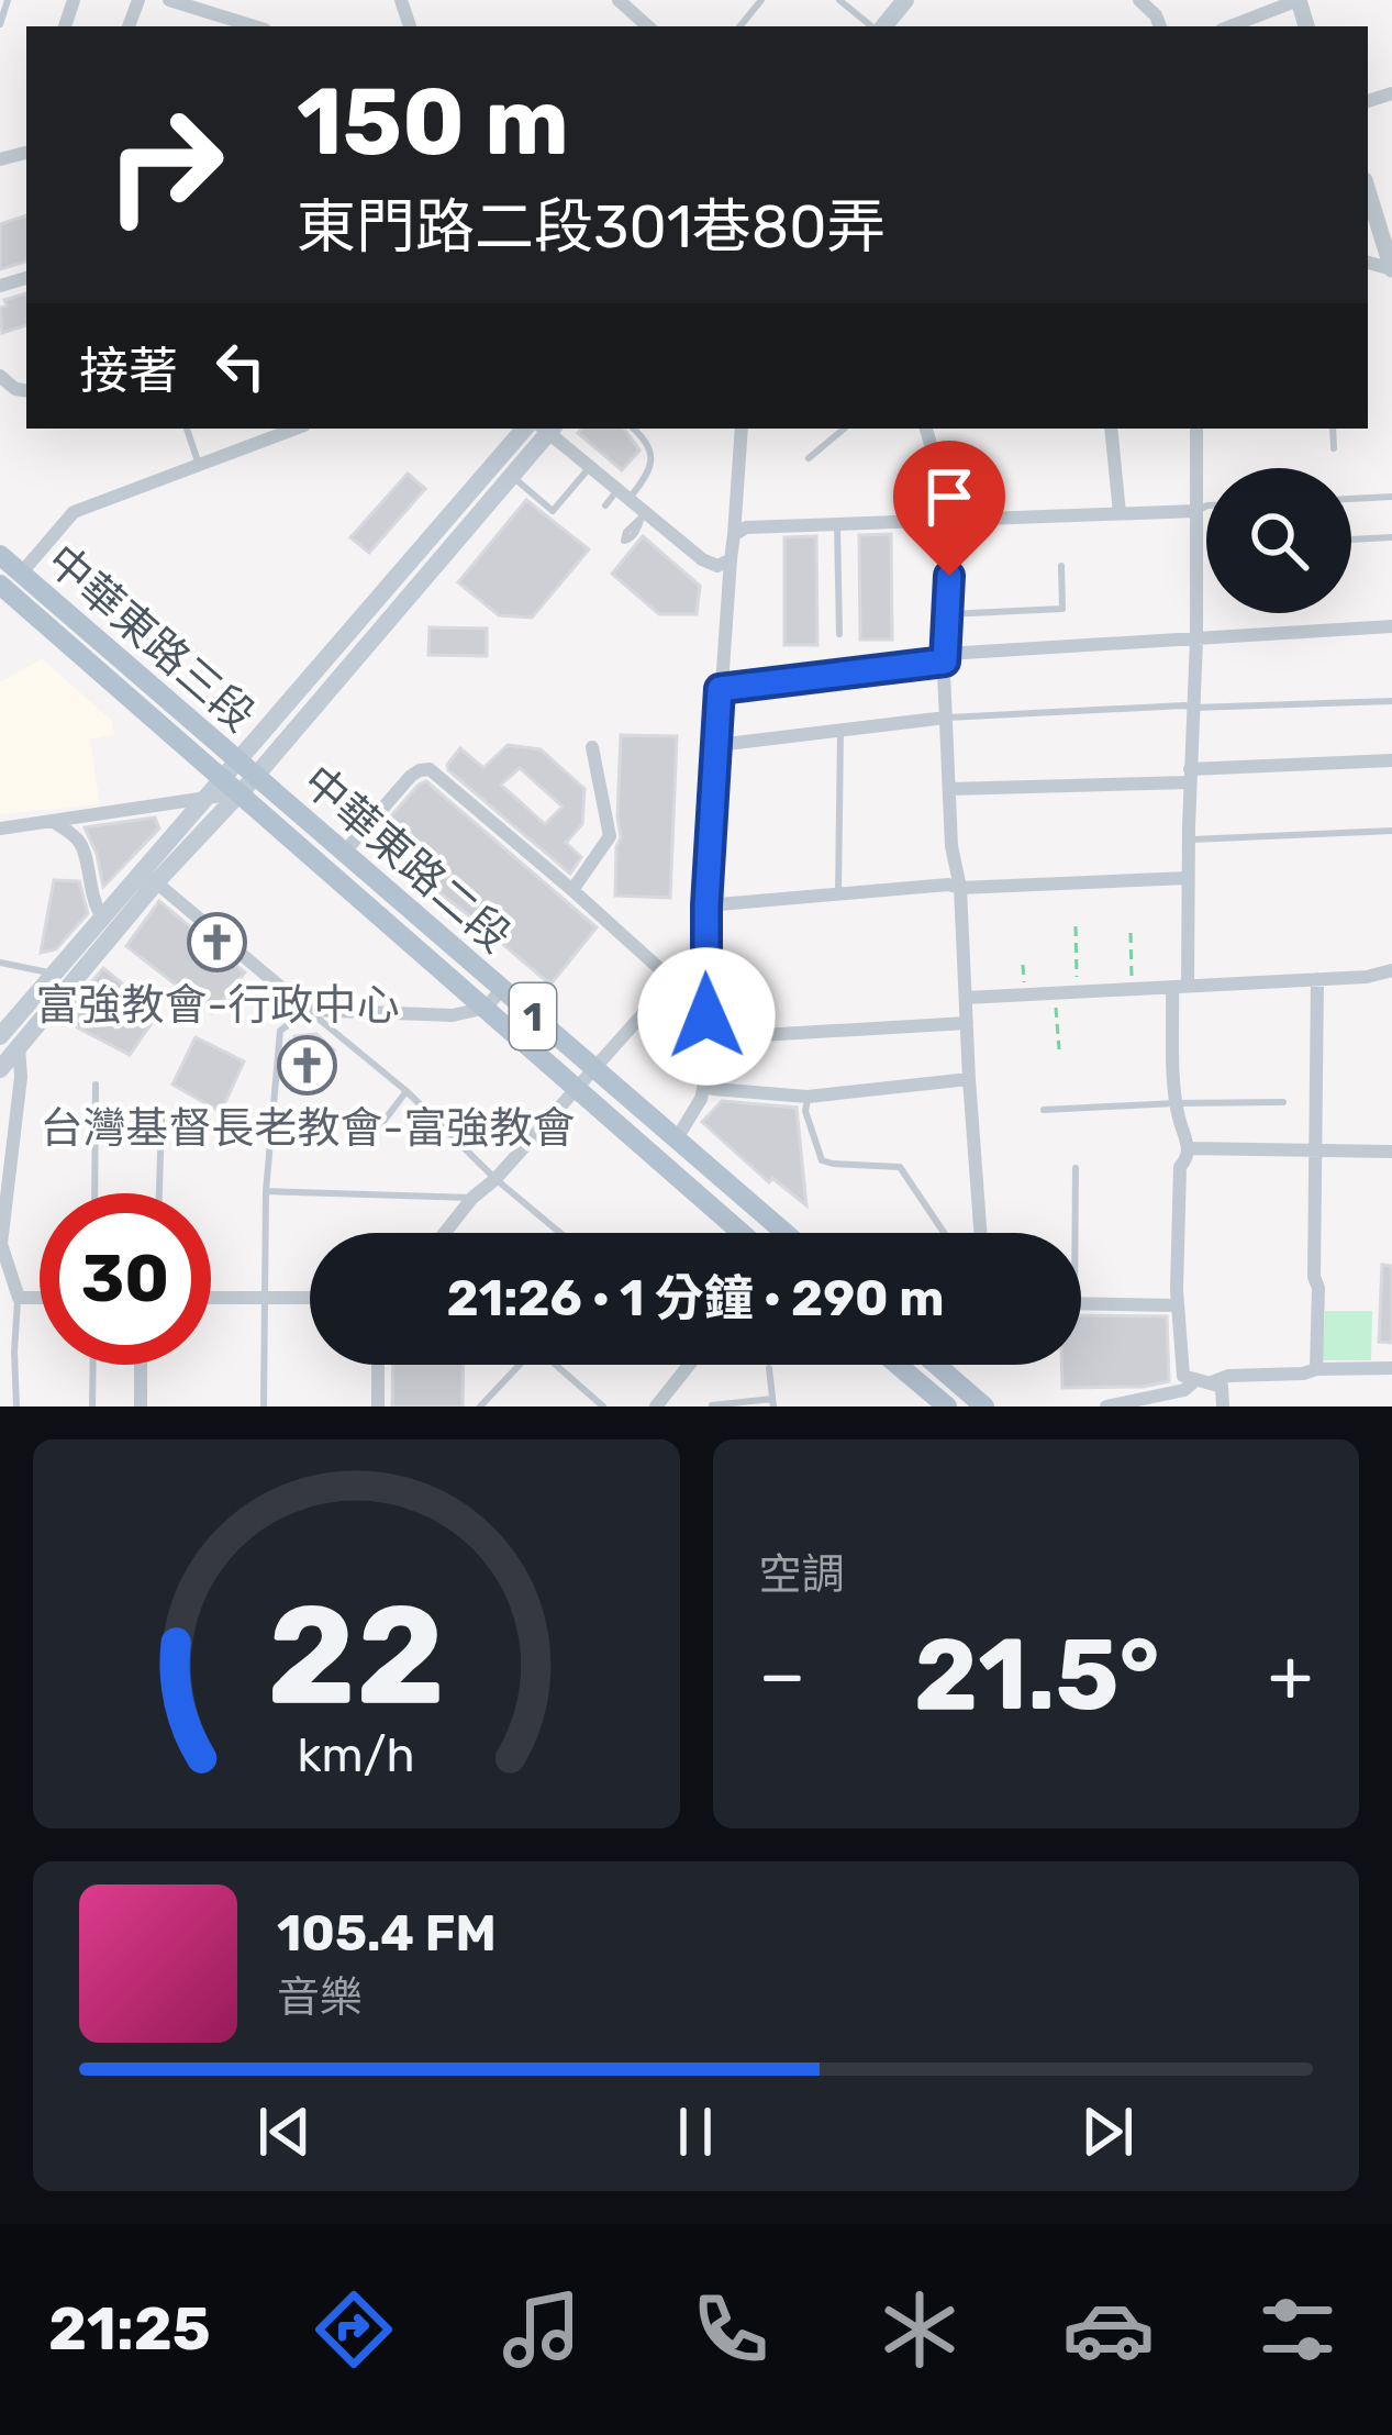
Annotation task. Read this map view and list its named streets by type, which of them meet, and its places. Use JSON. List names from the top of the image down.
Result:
{
  "streets": {
    "main road": ["中華東路三段", "中華東路二段", "1"]
  },
  "crossings": [
    ["中華東路三段", "中華東路二段"]
  ],
  "places": {
    "church": ["富強教會-行政中心", "台灣基督長老教會-富強教會"]
  },
  "page": {
    "turn": ["150 m", "東門路二段301巷80弄"],
    "then": "接著",
    "limit": "30",
    "trip": "21:26 · 1 分鐘 · 290 m",
    "tile": "空調",
    "heat": ["−", "21.5°", "+"],
    "song": ["105.4 FM", "音樂"],
    "tabs": "21:25",
    "gauge": ["22", "km/h"]
  }
}
